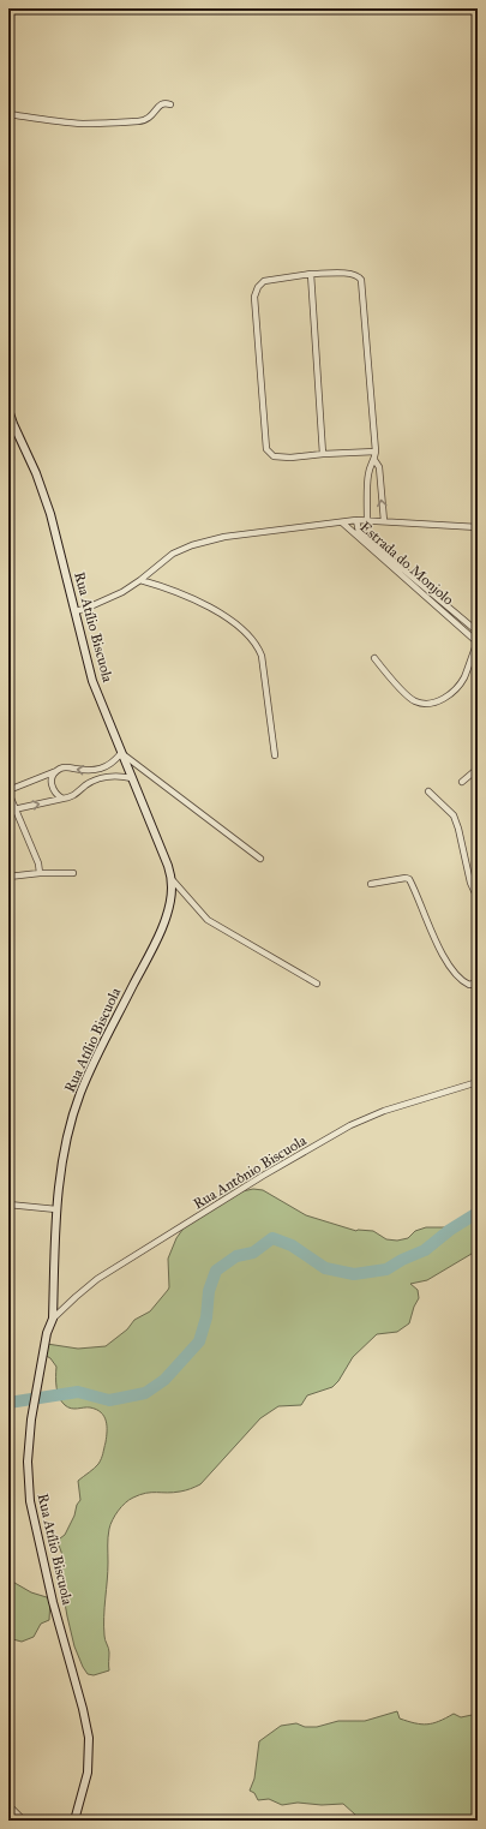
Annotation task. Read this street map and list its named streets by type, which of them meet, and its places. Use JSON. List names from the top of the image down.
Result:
{
  "streets": {
    "street": ["Estrada do Monjolo", "Rua Atílio Biscuola", "Rua Antônio Biscuola"]
  },
  "crossings": [
    ["Rua Atílio Biscuola", "Rua Antônio Biscuola"]
  ]
}
